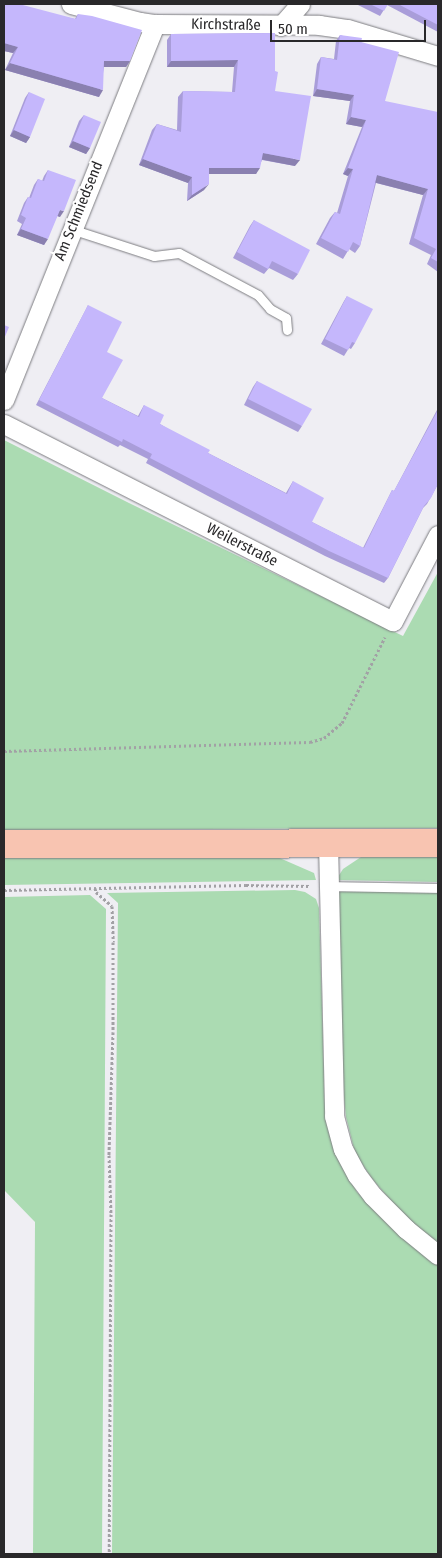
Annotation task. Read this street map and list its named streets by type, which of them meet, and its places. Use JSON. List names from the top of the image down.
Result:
{
  "streets": {
    "street": ["Kirchstraße", "Am Schmiedsend", "Weilerstraße"]
  },
  "crossings": [
    ["Kirchstraße", "Am Schmiedsend"]
  ],
  "scale_bar": "50 m"
}
